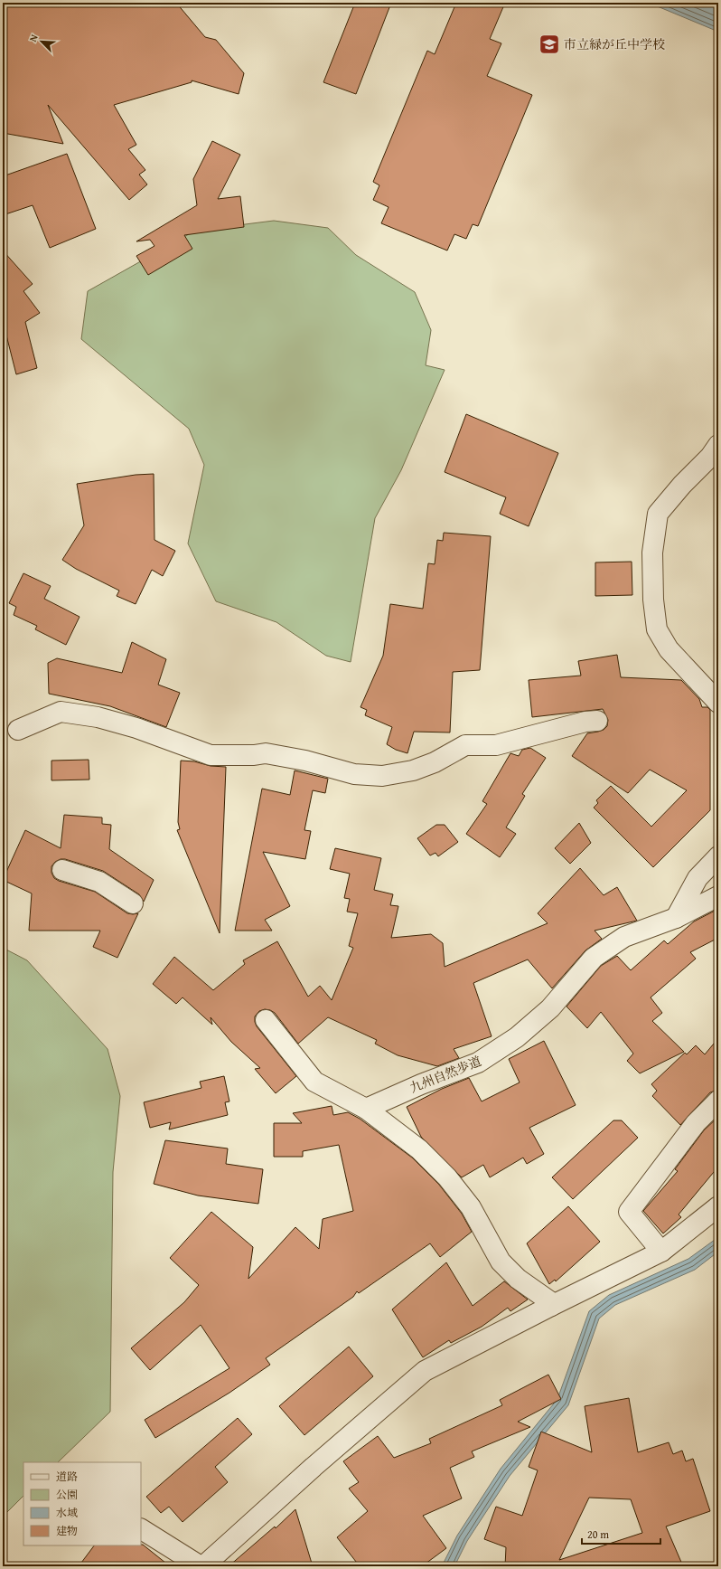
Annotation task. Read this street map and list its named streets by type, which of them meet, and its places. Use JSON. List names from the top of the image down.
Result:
{
  "streets": {
    "street": ["九州自然歩道"]
  },
  "places": {
    "school or university": ["市立緑が丘中学校"]
  },
  "legend": [
    "道路",
    "公園",
    "水域",
    "建物"
  ],
  "scale_bar": "20 m",
  "north": "top left"
}
